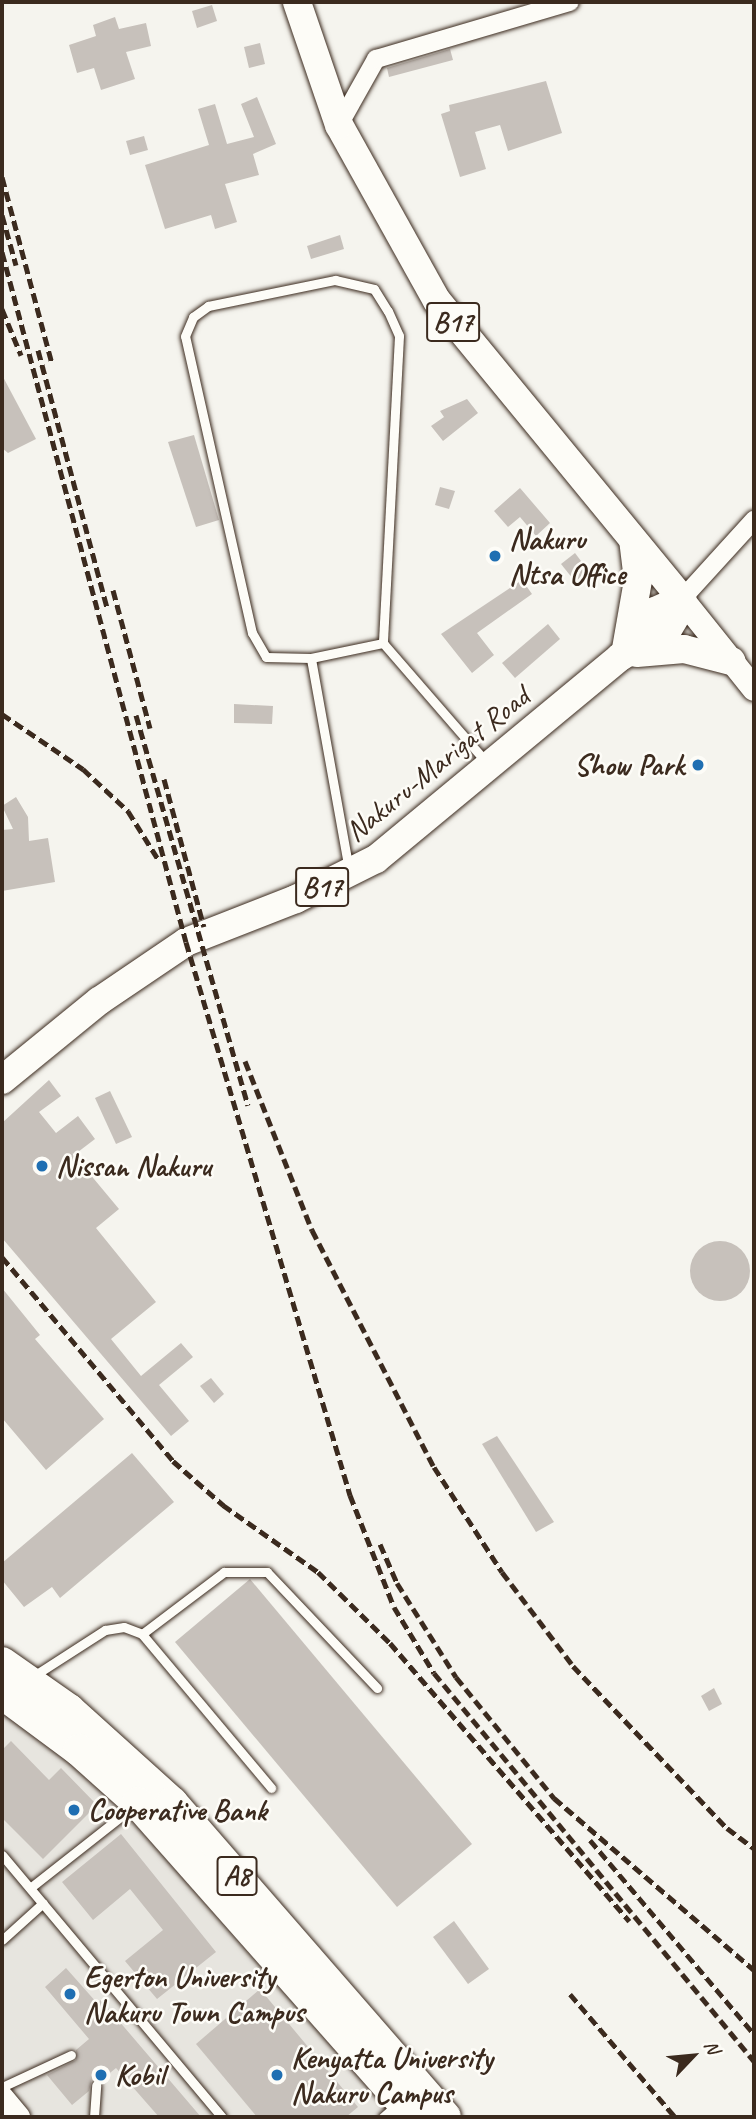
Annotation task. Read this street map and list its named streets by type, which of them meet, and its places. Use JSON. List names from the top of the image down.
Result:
{
  "streets": {
    "highway": ["A8"],
    "main road": ["B17", "Nakuru-Marigat Road"]
  },
  "crossings": [
    ["B17", "Nakuru-Marigat Road"]
  ],
  "places": [
    "Nakuru Ntsa Office",
    "Show Park",
    "Nissan Nakuru",
    "Cooperative Bank",
    "Egerton University Nakuru Town Campus",
    "Kobil",
    "Kenyatta University Nakuru Campus"
  ],
  "north": "top right"
}
